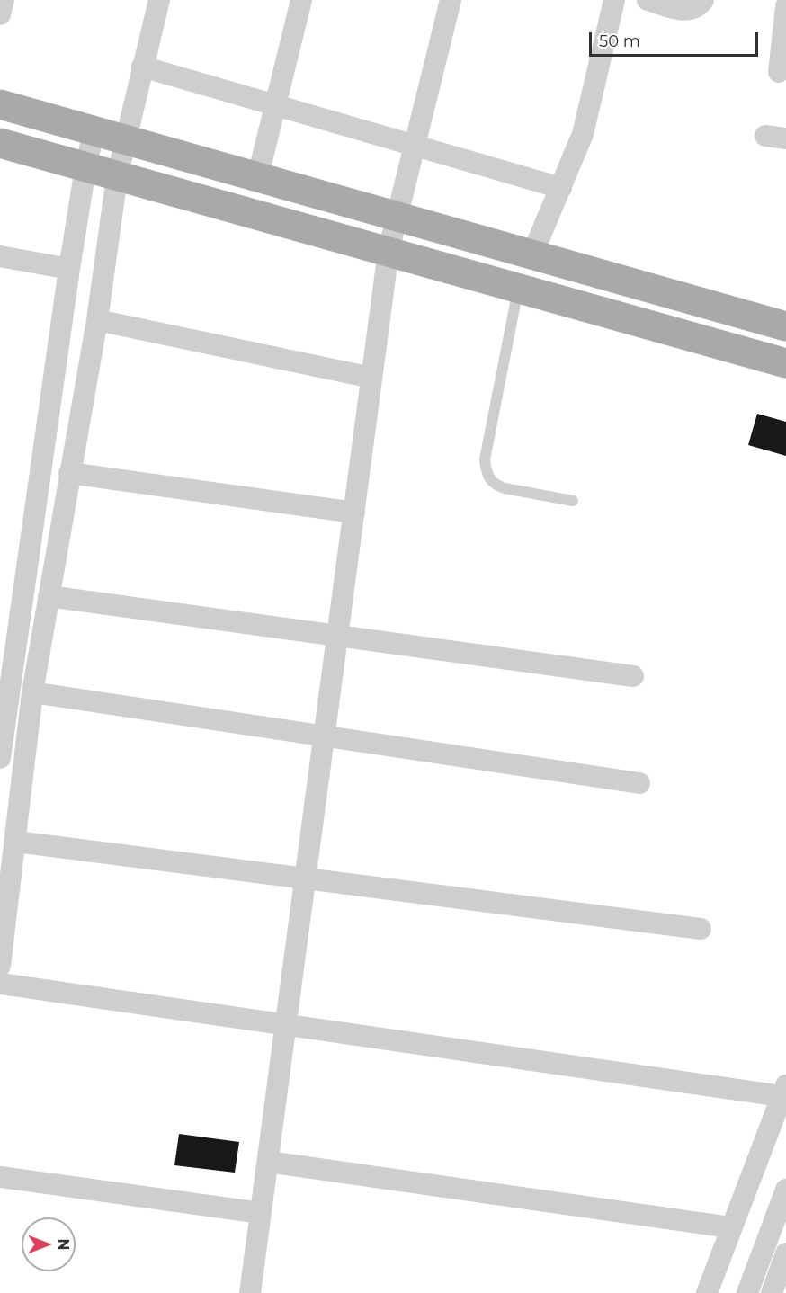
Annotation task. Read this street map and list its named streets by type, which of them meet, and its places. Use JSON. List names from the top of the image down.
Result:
{
  "scale_bar": "50 m",
  "north": "right"
}
